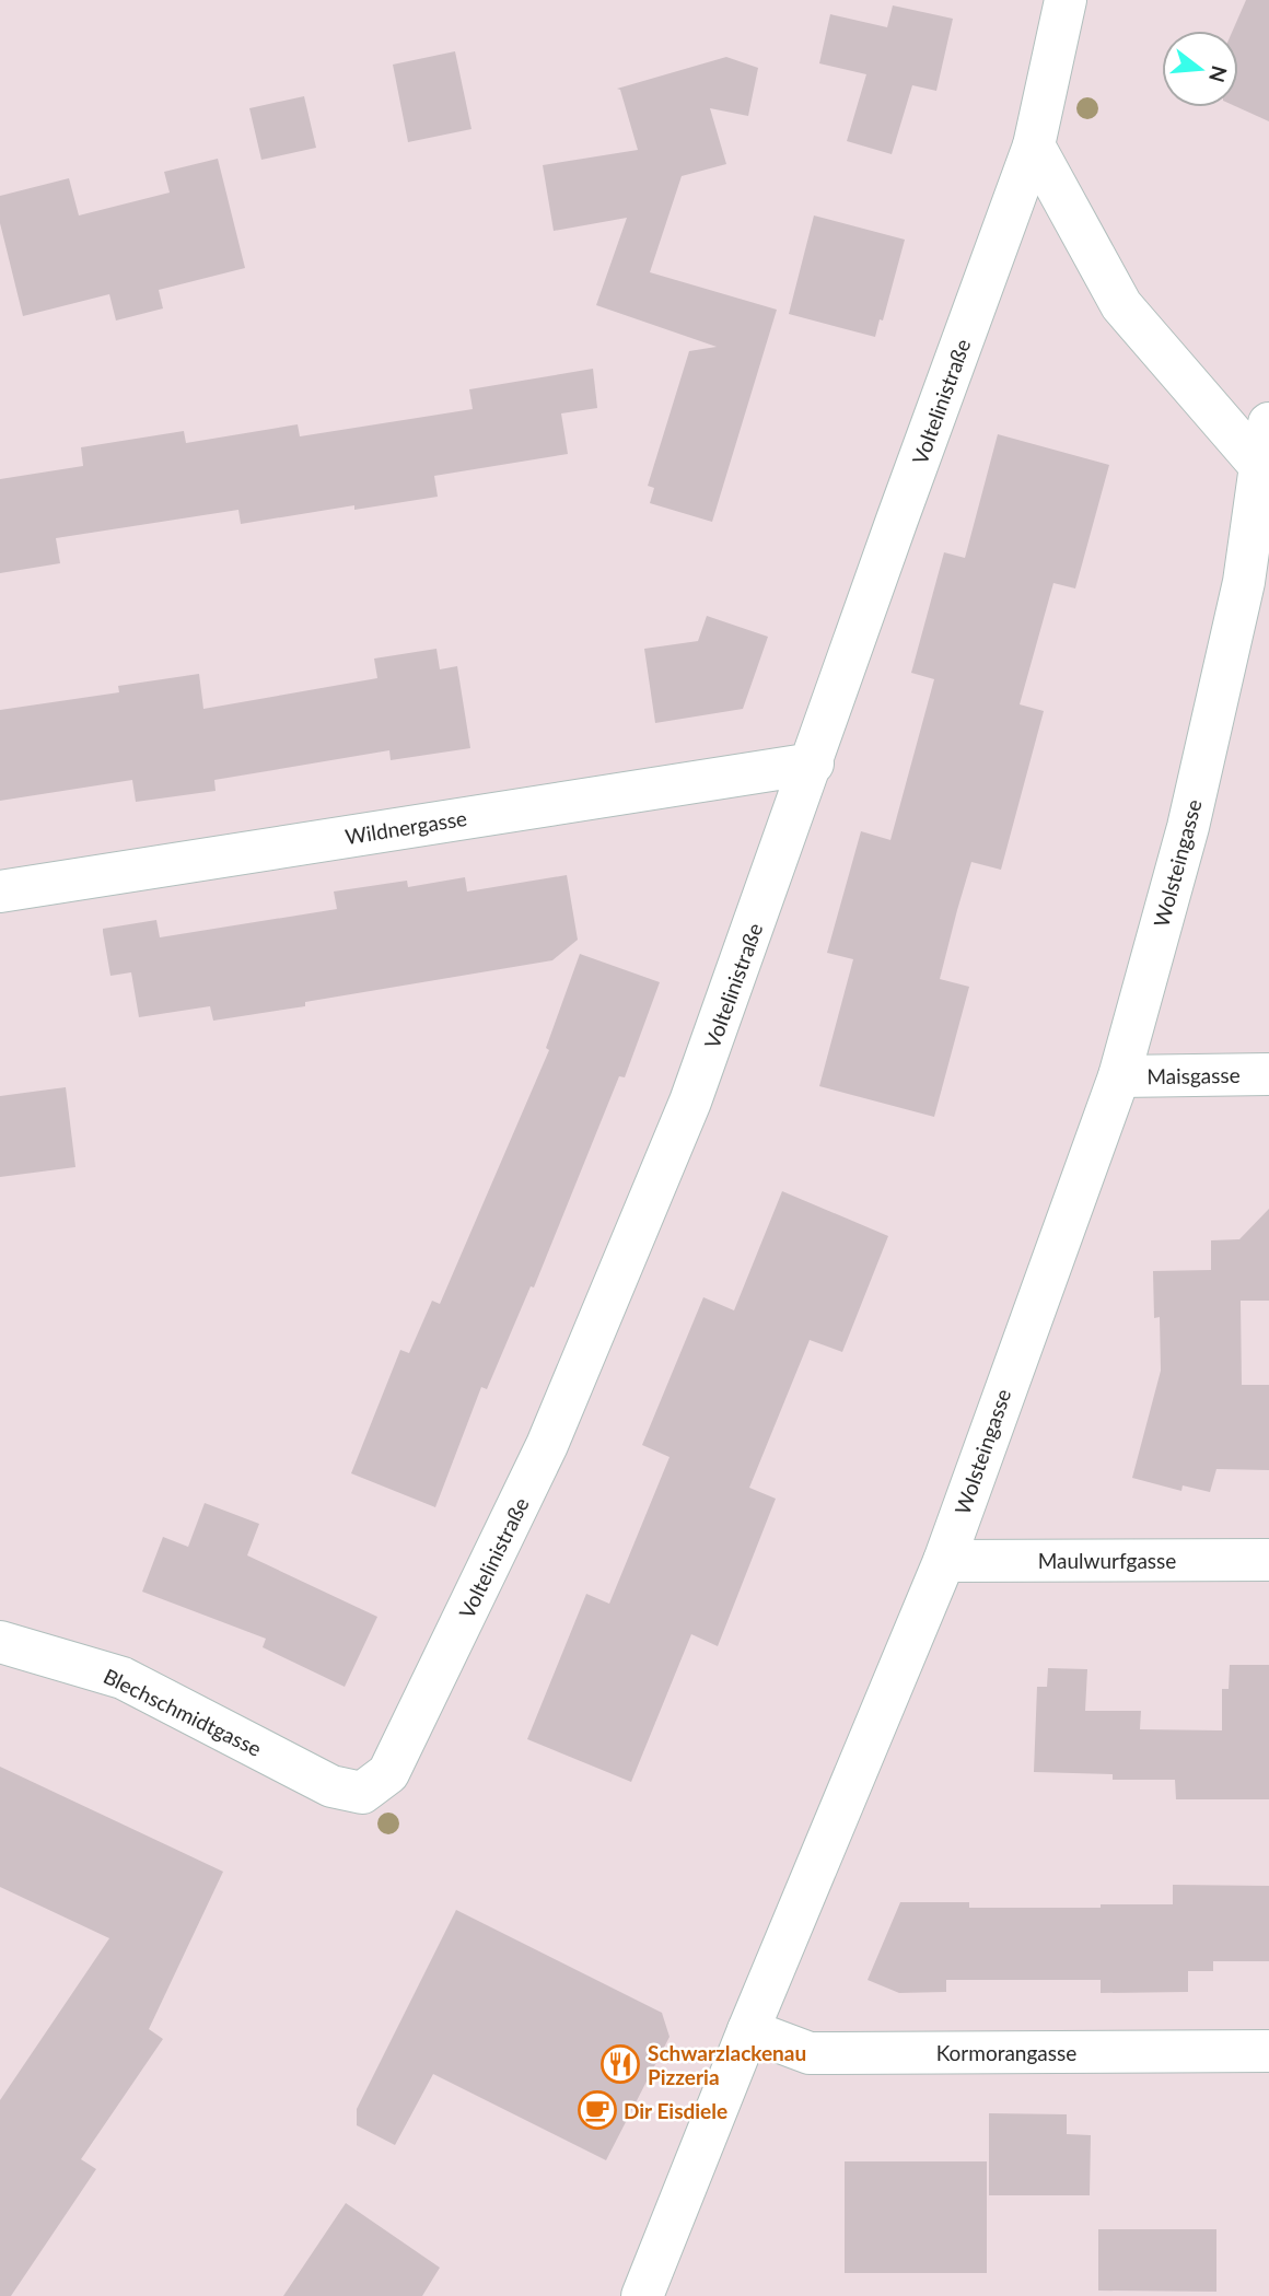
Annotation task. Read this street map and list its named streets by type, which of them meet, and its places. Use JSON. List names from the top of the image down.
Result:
{
  "streets": {
    "street": [
      "Voltelinistraße",
      "Wildnergasse",
      "Wolsteingasse",
      "Maisgasse",
      "Maulwurfgasse",
      "Blechschmidtgasse",
      "Kormorangasse"
    ]
  },
  "crossings": [
    ["Voltelinistraße", "Wildnergasse"],
    ["Voltelinistraße", "Blechschmidtgasse"],
    ["Wolsteingasse", "Maisgasse"],
    ["Wolsteingasse", "Maulwurfgasse"],
    ["Wolsteingasse", "Kormorangasse"]
  ],
  "places": {
    "restaurant": ["Schwarzlackenau Pizzeria"],
    "cafe": ["Dir Eisdiele"]
  },
  "north": "right"
}
